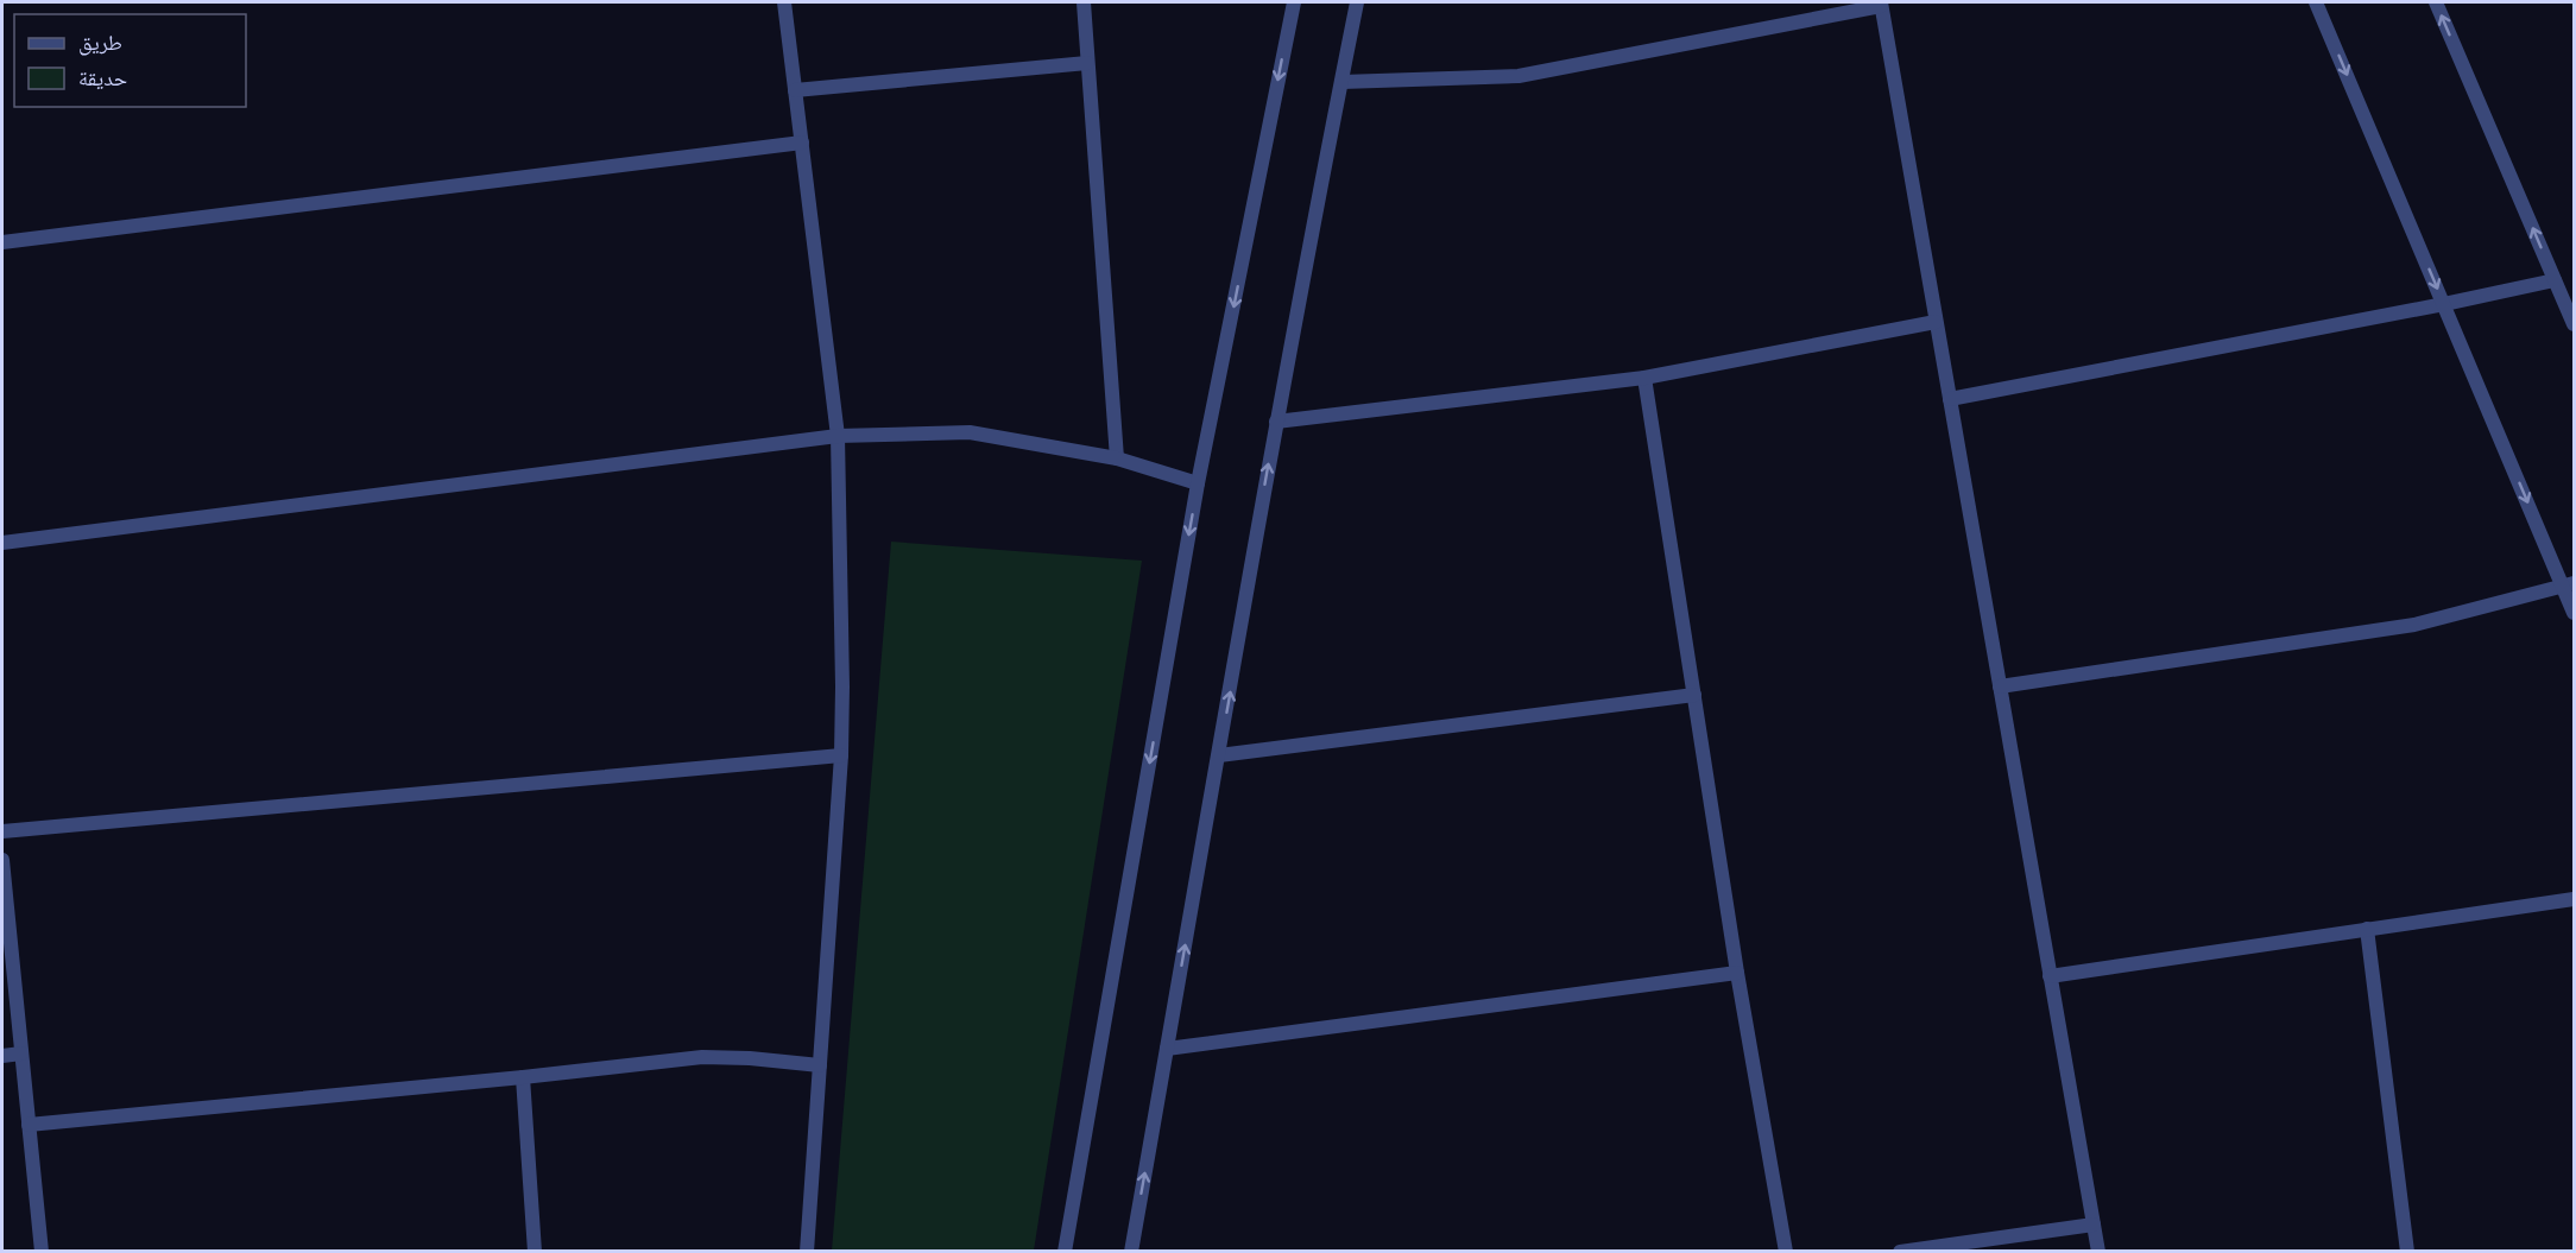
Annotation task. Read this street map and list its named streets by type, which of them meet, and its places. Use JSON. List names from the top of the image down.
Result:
{
  "legend": ["طريق", "حديقة"]
}
